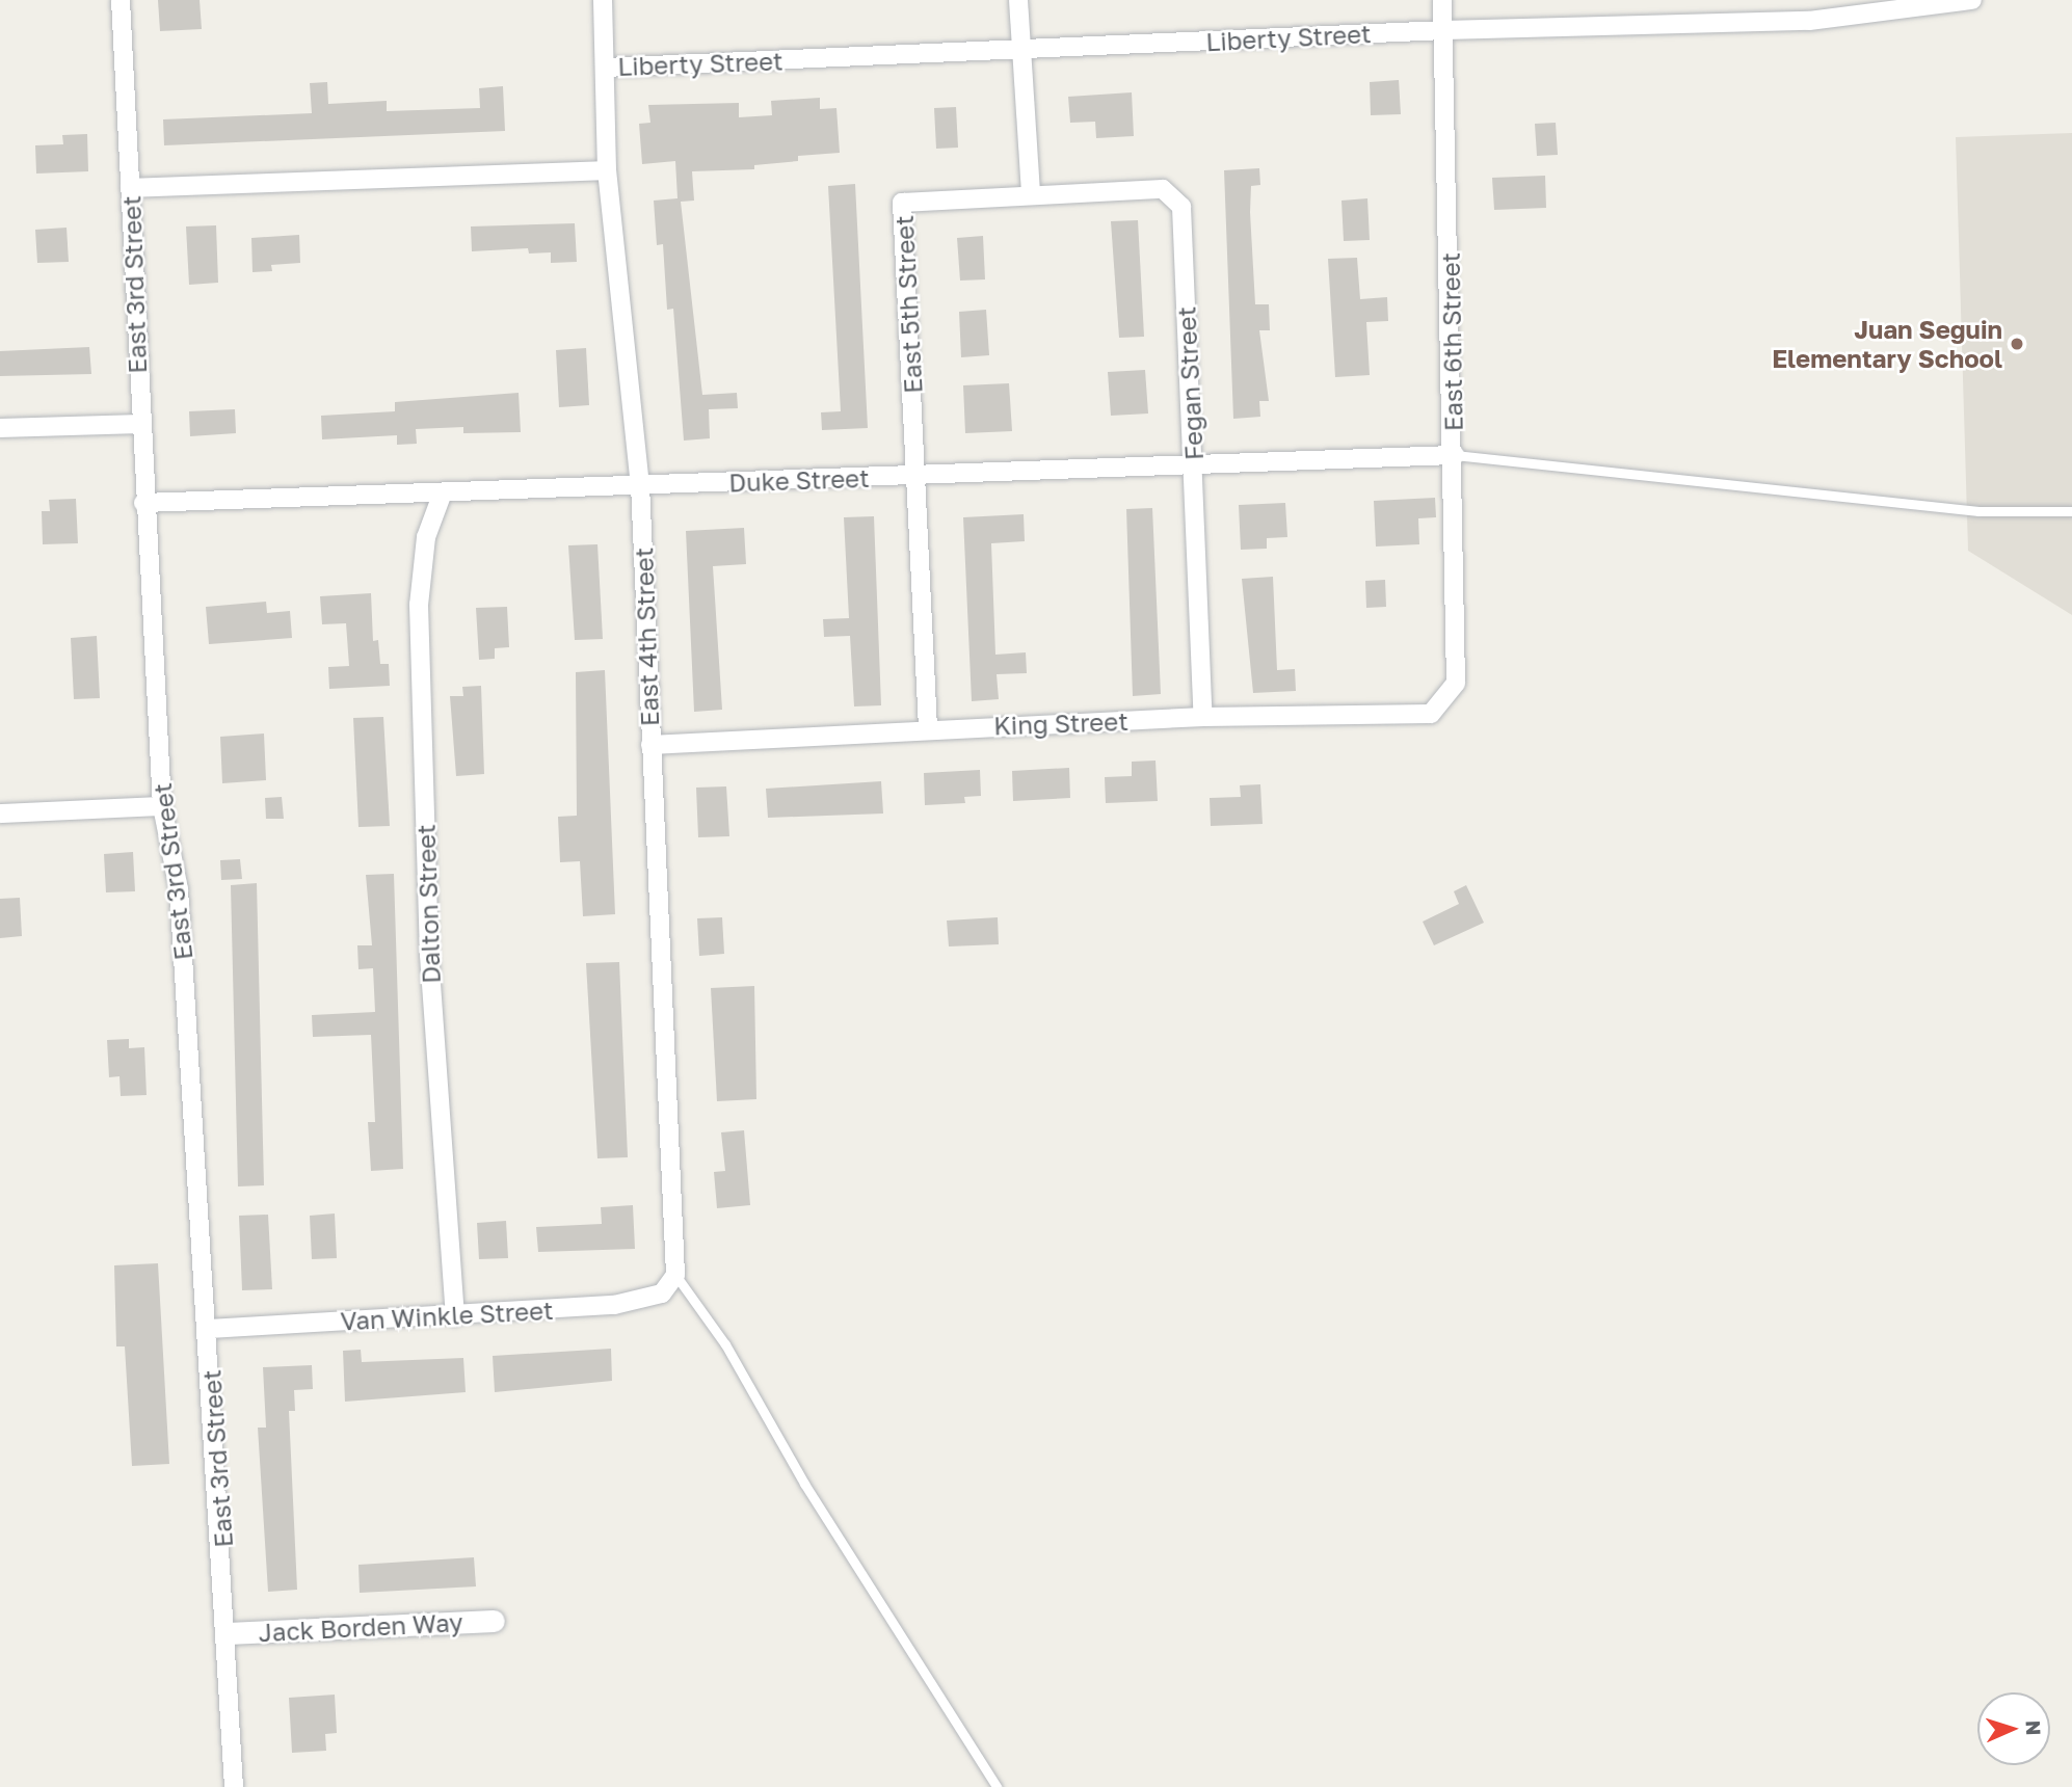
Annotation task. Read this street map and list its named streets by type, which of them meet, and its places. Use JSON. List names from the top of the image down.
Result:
{
  "streets": {
    "street": [
      "Liberty Street",
      "East 3rd Street",
      "East 5th Street",
      "East 6th Street",
      "Fegan Street",
      "Duke Street",
      "East 4th Street",
      "King Street",
      "Dalton Street",
      "Van Winkle Street",
      "Jack Borden Way"
    ]
  },
  "crossings": [
    ["Liberty Street", "East 6th Street"],
    ["Liberty Street", "East 4th Street"],
    ["East 3rd Street", "Duke Street"],
    ["East 3rd Street", "Van Winkle Street"],
    ["East 3rd Street", "Jack Borden Way"],
    ["East 5th Street", "Fegan Street"],
    ["East 5th Street", "Duke Street"],
    ["East 5th Street", "King Street"],
    ["East 6th Street", "Duke Street"],
    ["East 6th Street", "King Street"],
    ["Fegan Street", "Duke Street"],
    ["Fegan Street", "King Street"],
    ["Duke Street", "East 4th Street"],
    ["Duke Street", "Dalton Street"],
    ["East 4th Street", "King Street"],
    ["East 4th Street", "Van Winkle Street"],
    ["Dalton Street", "Van Winkle Street"]
  ],
  "places": ["Juan Seguin Elementary School"],
  "north": "right"
}
